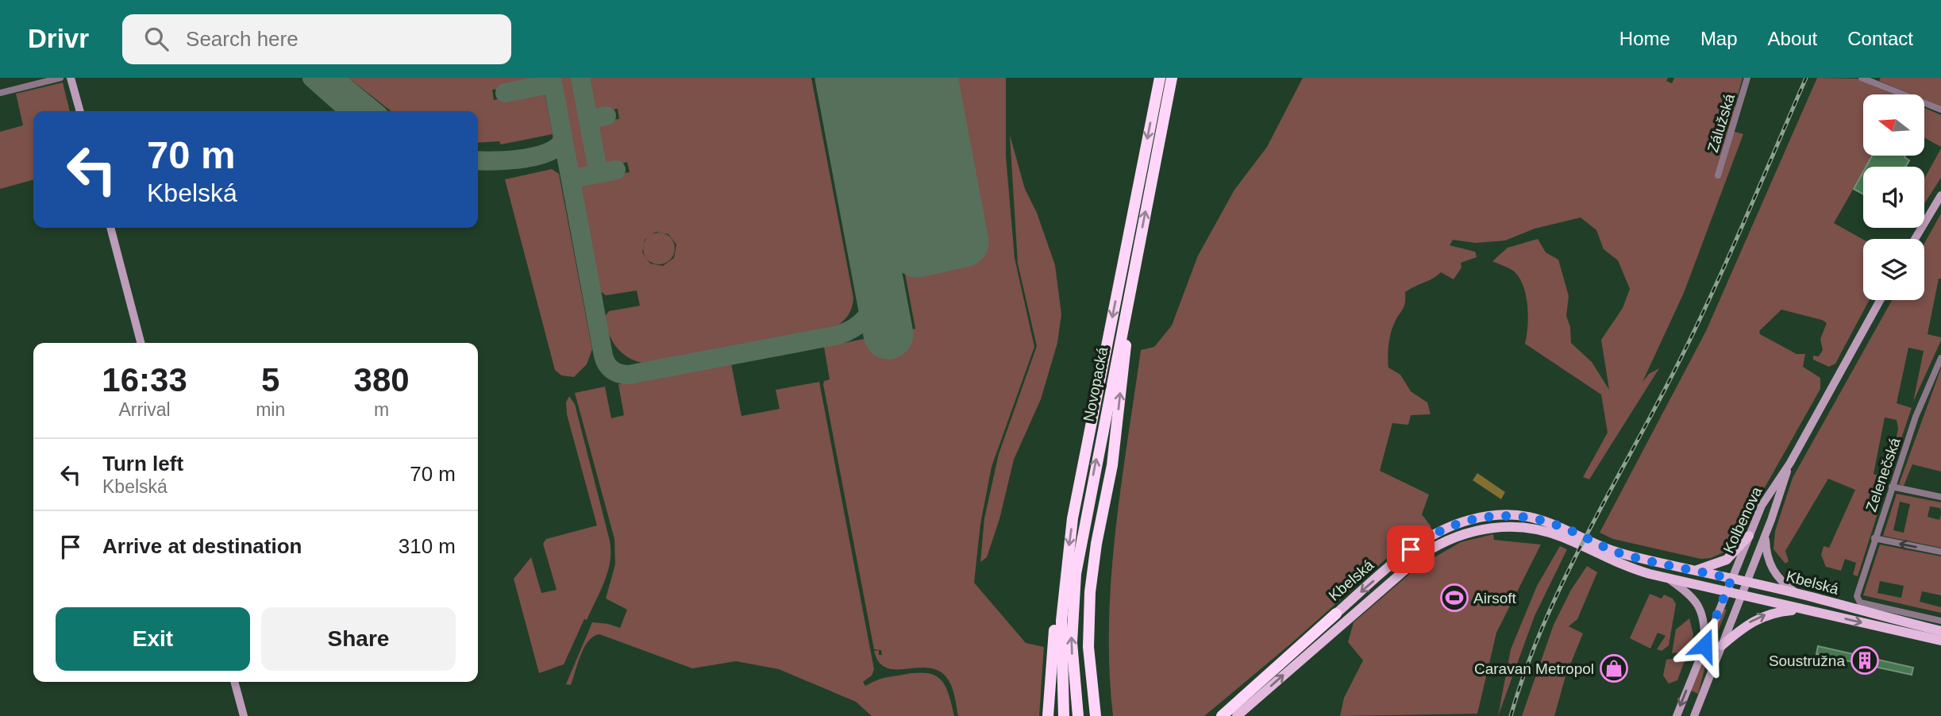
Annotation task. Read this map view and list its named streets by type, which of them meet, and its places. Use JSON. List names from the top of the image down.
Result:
{
  "streets": {
    "highway": ["Novopacká", "Kbelská"],
    "main road": ["Kolbenova"],
    "street": ["Zálužská", "Zelenečská"]
  },
  "crossings": [
    ["Kolbenova", "Kbelská"]
  ],
  "places": {
    "sports": ["Airsoft"],
    "building": ["Soustružna"],
    "shop": ["Caravan Metropol"]
  },
  "north": "left",
  "page": {
    "header": "Drivr",
    "search": "Search here",
    "nav": [
      "Home",
      "Map",
      "About",
      "Contact"
    ],
    "turn": ["70 m", "Kbelská"],
    "eta": [
      "16:33",
      "Arrival",
      "5",
      "min",
      "380",
      "m"
    ],
    "list": [
      {
        "name": "Turn left",
        "note": "Kbelská",
        "value": "70 m"
      },
      {
        "name": "Arrive at destination",
        "value": "310 m"
      }
    ],
    "buttons": ["Exit", "Share"]
  }
}
